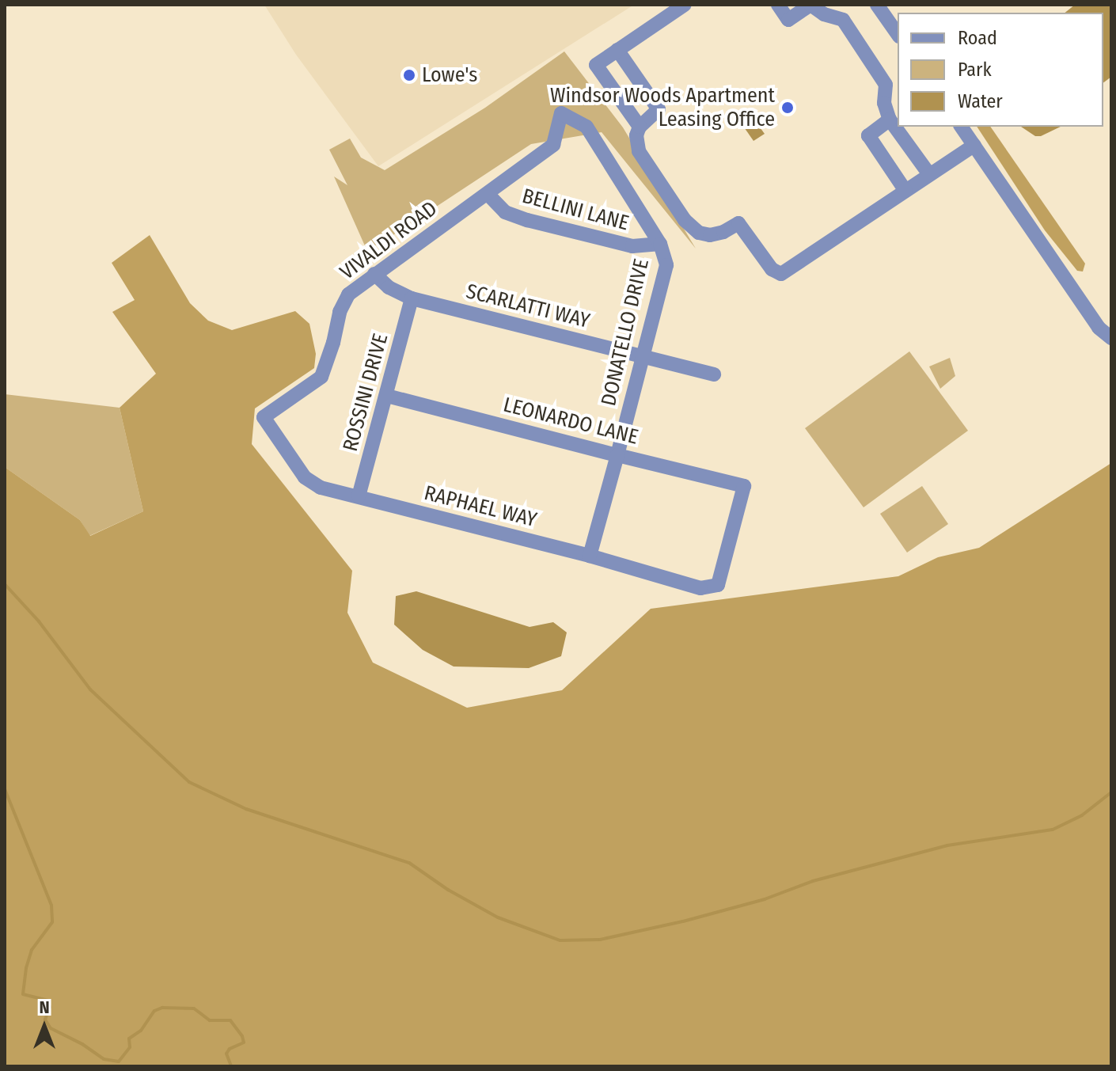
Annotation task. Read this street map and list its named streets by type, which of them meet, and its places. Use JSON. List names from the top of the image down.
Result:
{
  "streets": {
    "street": [
      "BELLINI LANE",
      "VIVALDI ROAD",
      "SCARLATTI WAY",
      "DONATELLO DRIVE",
      "ROSSINI DRIVE",
      "LEONARDO LANE",
      "RAPHAEL WAY"
    ]
  },
  "crossings": [
    ["BELLINI LANE", "VIVALDI ROAD"],
    ["BELLINI LANE", "DONATELLO DRIVE"],
    ["VIVALDI ROAD", "SCARLATTI WAY"],
    ["VIVALDI ROAD", "DONATELLO DRIVE"],
    ["VIVALDI ROAD", "RAPHAEL WAY"],
    ["SCARLATTI WAY", "DONATELLO DRIVE"],
    ["SCARLATTI WAY", "ROSSINI DRIVE"],
    ["DONATELLO DRIVE", "LEONARDO LANE"],
    ["DONATELLO DRIVE", "RAPHAEL WAY"],
    ["ROSSINI DRIVE", "LEONARDO LANE"],
    ["ROSSINI DRIVE", "RAPHAEL WAY"],
    ["LEONARDO LANE", "RAPHAEL WAY"]
  ],
  "places": ["Lowe's", "Windsor Woods Apartment Leasing Office"],
  "legend": ["Road", "Park", "Water"],
  "north": "top"
}
